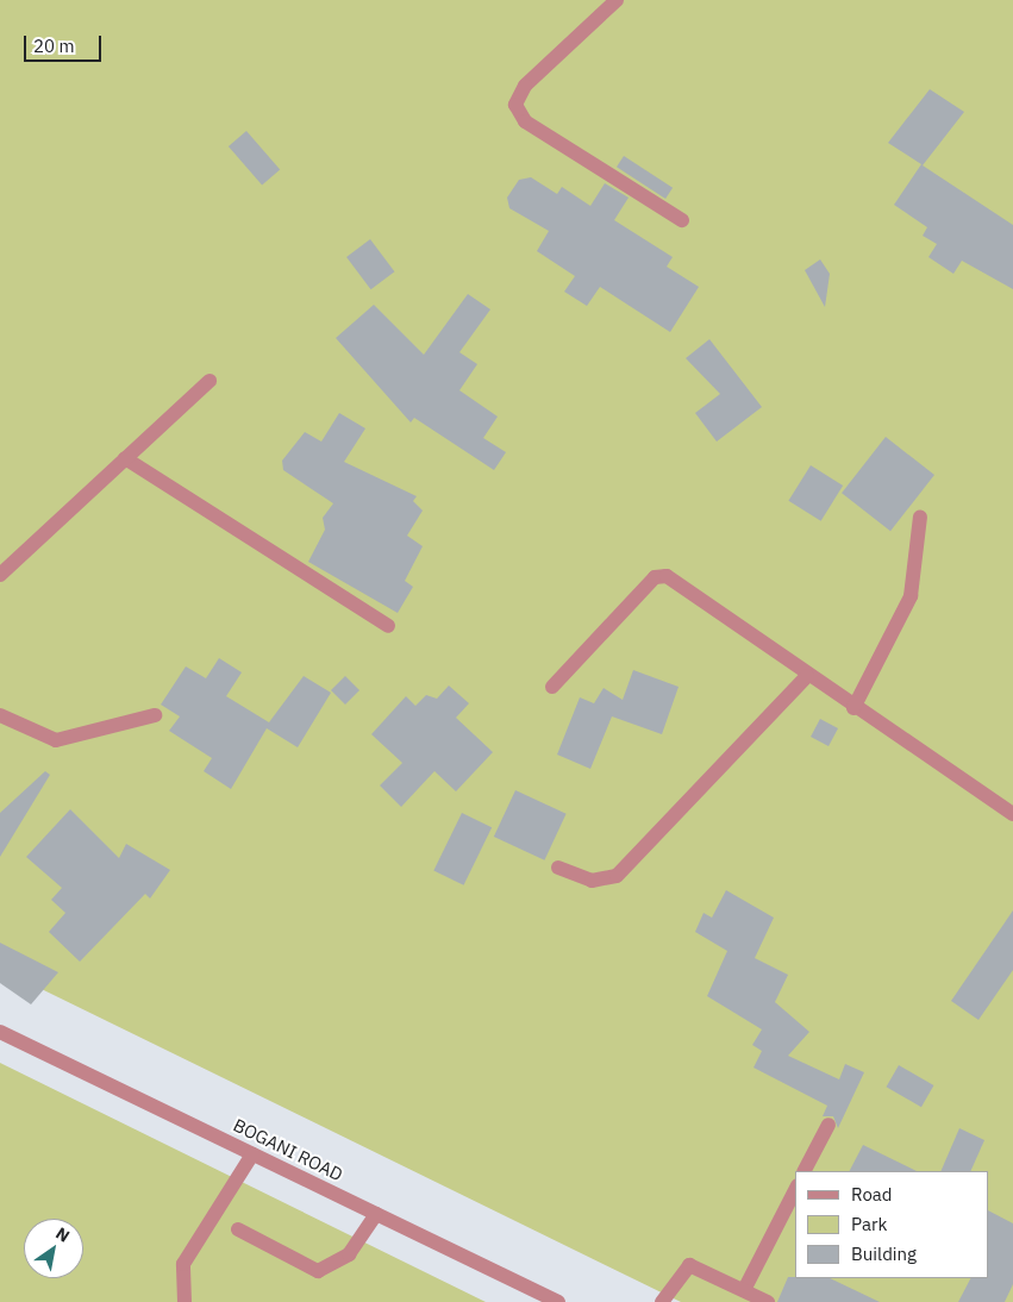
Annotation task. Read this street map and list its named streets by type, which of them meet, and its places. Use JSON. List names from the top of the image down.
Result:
{
  "streets": {
    "street": ["BOGANI ROAD"]
  },
  "legend": ["Road", "Park", "Building"],
  "scale_bar": "20 m",
  "north": "top right"
}
